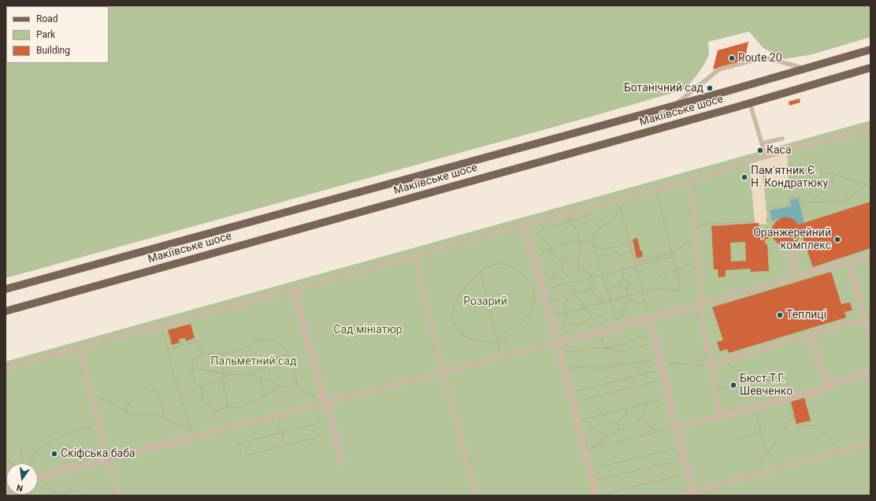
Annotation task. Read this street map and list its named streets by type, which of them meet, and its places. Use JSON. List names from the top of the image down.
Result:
{
  "streets": {
    "main road": ["Макіївське шосе"]
  },
  "parks": ["Розарий", "Сад мініатюр", "Пальметний сад"],
  "places": [
    "Route 20",
    "Ботанічний сад",
    "Каса",
    "Пам'ятник Є. Н. Кондратюку",
    "Оранжерейний комплекс",
    "Теплиці",
    "Бюст Т.Г. Шевченко",
    "Скіфська баба"
  ],
  "legend": ["Road", "Park", "Building"],
  "north": "bottom"
}
